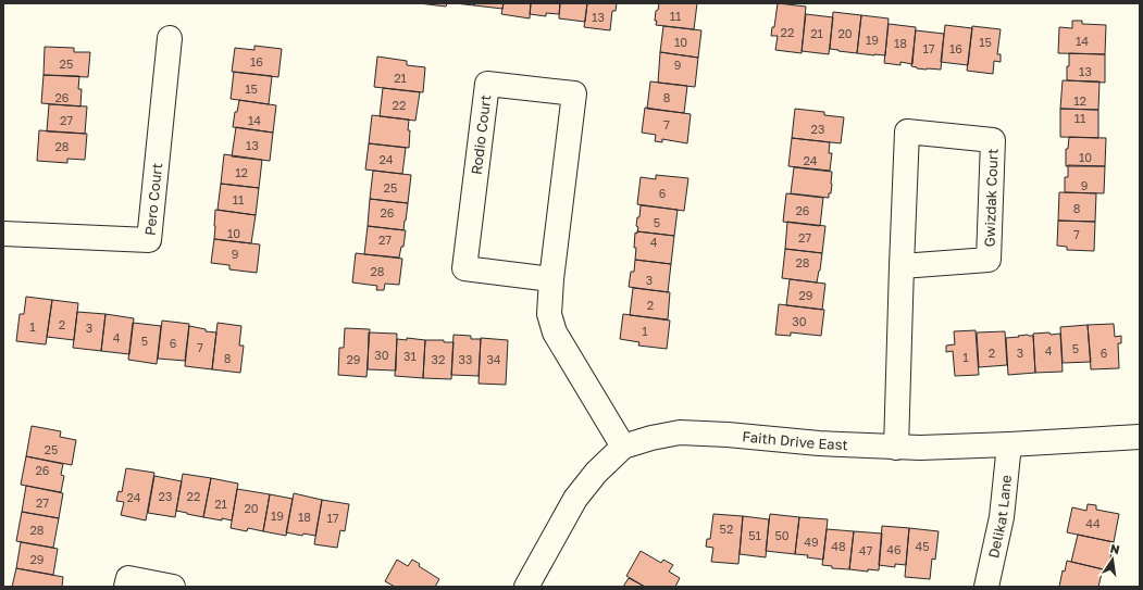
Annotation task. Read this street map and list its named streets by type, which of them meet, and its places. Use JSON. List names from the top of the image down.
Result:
{
  "streets": {
    "street": [
      "Rodio Court",
      "Pero Court",
      "Gwizdak Court",
      "Faith Drive East",
      "Delikat Lane"
    ]
  },
  "crossings": [
    ["Rodio Court", "Faith Drive East"],
    ["Gwizdak Court", "Faith Drive East"],
    ["Faith Drive East", "Delikat Lane"]
  ],
  "house_numbers": [
    "11",
    "13",
    "22",
    "21",
    "20",
    "19",
    "14",
    "10",
    "15",
    "18",
    "17",
    "16",
    "16",
    "25",
    "9",
    "13",
    "21",
    "15",
    "26",
    "8",
    "12",
    "22",
    "11",
    "27",
    "14",
    "7",
    "23",
    "13",
    "28",
    "10",
    "24",
    "24",
    "12",
    "9",
    "25",
    "6",
    "11",
    "8",
    "26",
    "26",
    "5",
    "10",
    "7",
    "27",
    "27",
    "4",
    "9",
    "28",
    "28",
    "3",
    "29",
    "2",
    "30",
    "2",
    "1",
    "3",
    "1",
    "4",
    "5",
    "6",
    "7",
    "5",
    "4",
    "2",
    "3",
    "6",
    "30",
    "31",
    "1",
    "8",
    "29",
    "32",
    "33",
    "34",
    "25",
    "26",
    "23",
    "22",
    "24",
    "27",
    "21",
    "20",
    "19",
    "18",
    "17",
    "44",
    "52",
    "28",
    "51",
    "50",
    "49",
    "48",
    "45",
    "46",
    "47",
    "29"
  ],
  "north": "top"
}
